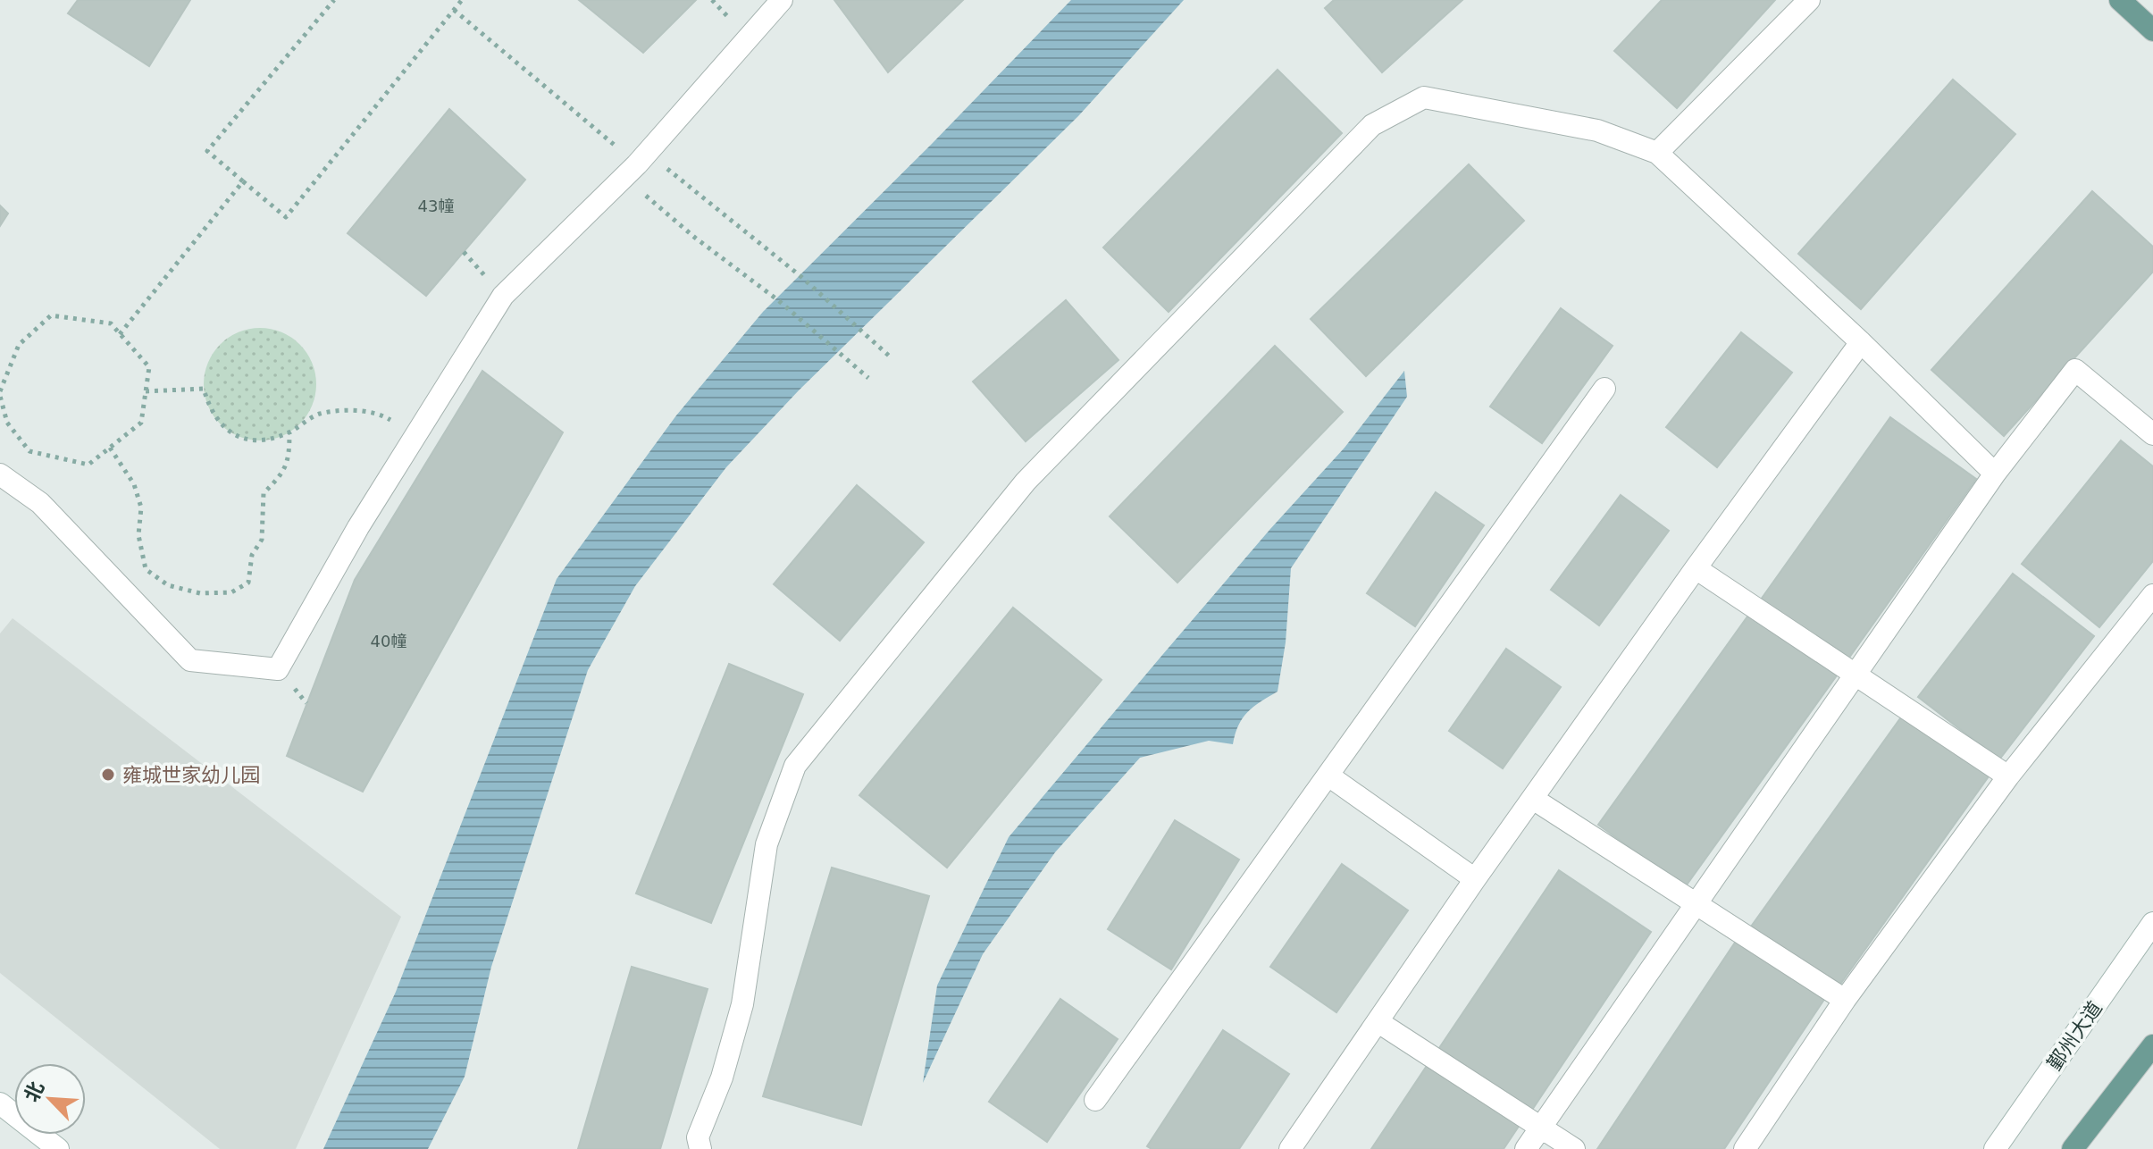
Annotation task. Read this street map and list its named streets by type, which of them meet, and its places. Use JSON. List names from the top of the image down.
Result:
{
  "streets": {
    "street": ["鄞州大道"]
  },
  "places": ["雍城世家幼儿园"],
  "house_numbers": ["43幢", "40幢"],
  "north": "top left"
}
